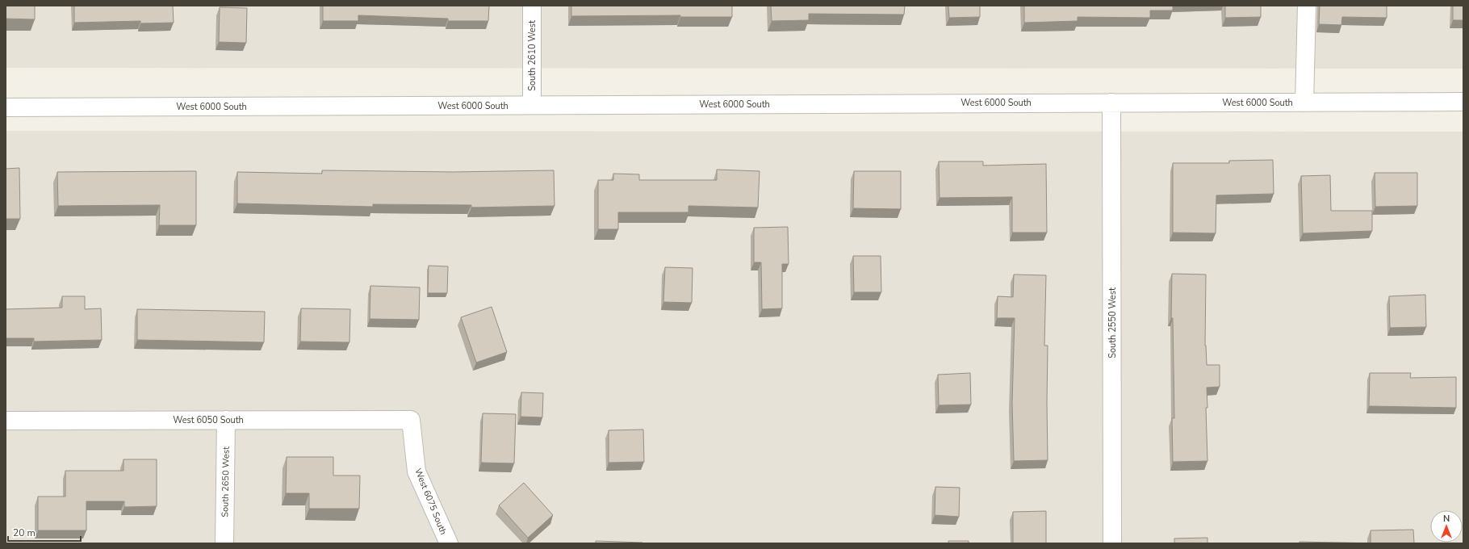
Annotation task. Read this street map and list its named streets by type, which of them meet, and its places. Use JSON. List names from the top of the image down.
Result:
{
  "streets": {
    "street": [
      "South 2610 West",
      "West 6000 South",
      "South 2550 West",
      "West 6050 South",
      "South 2650 West",
      "West 6075 South"
    ]
  },
  "crossings": [
    ["South 2610 West", "West 6000 South"],
    ["West 6000 South", "South 2550 West"],
    ["West 6050 South", "South 2650 West"],
    ["West 6050 South", "West 6075 South"]
  ],
  "scale_bar": "20 m",
  "north": "top"
}
